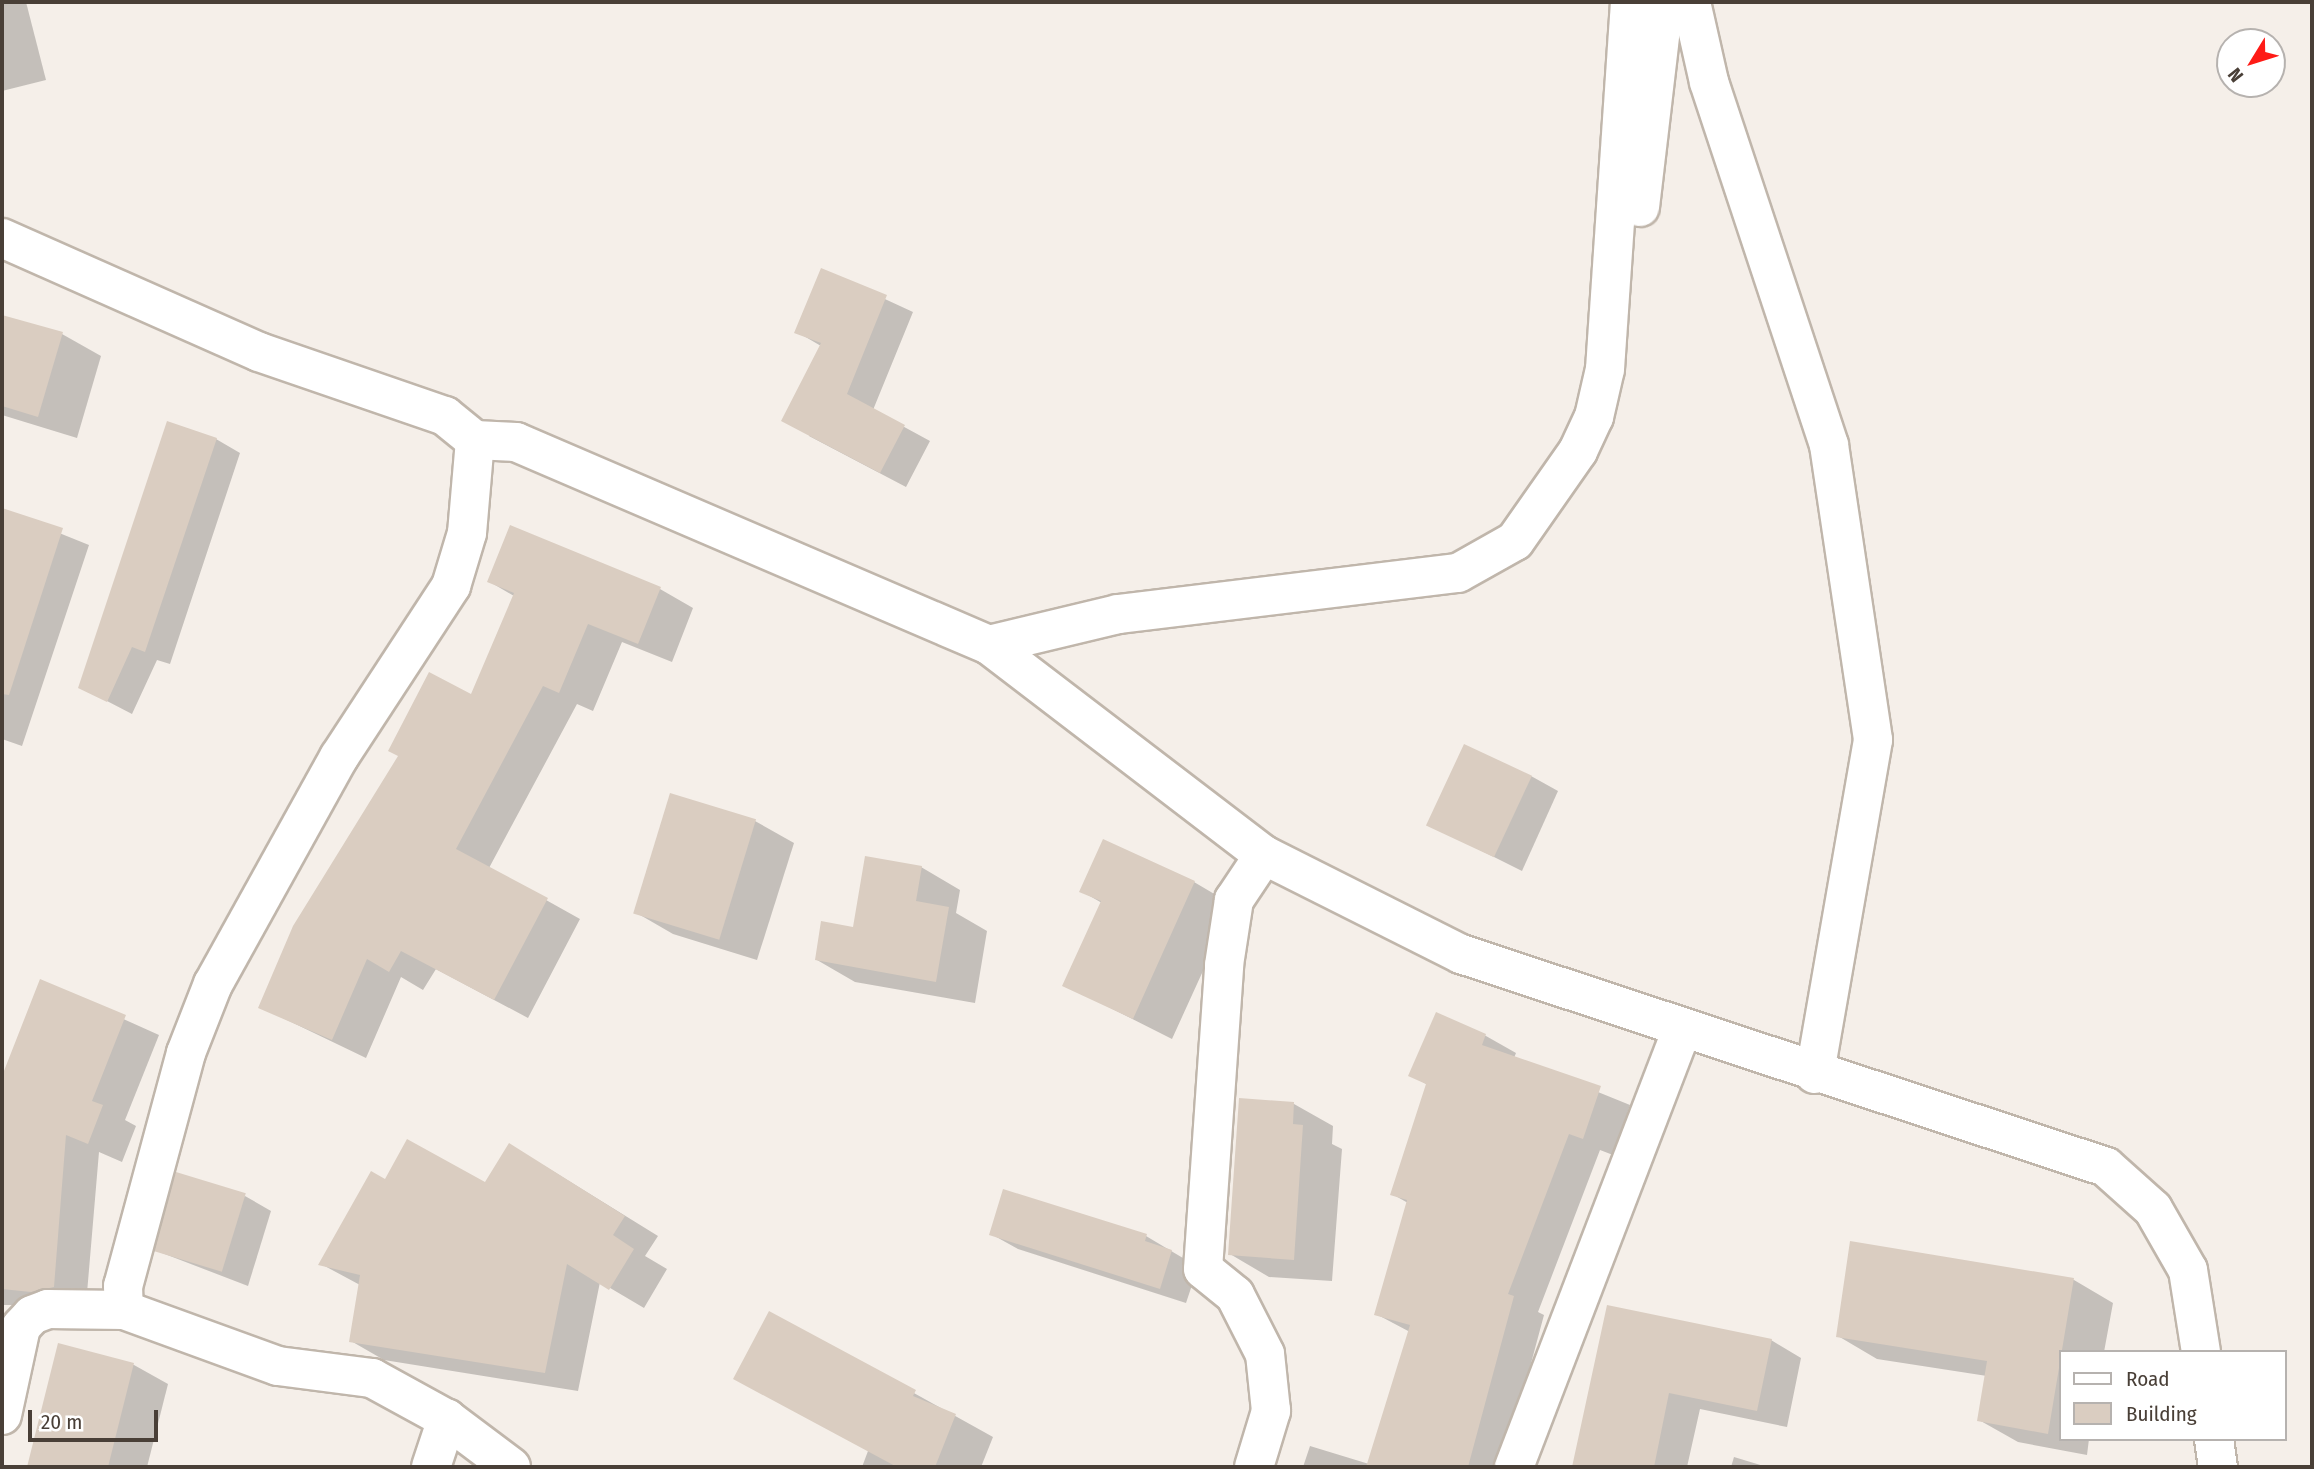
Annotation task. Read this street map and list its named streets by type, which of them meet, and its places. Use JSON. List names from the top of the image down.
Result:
{
  "legend": ["Road", "Building"],
  "scale_bar": "20 m",
  "north": "bottom left"
}
